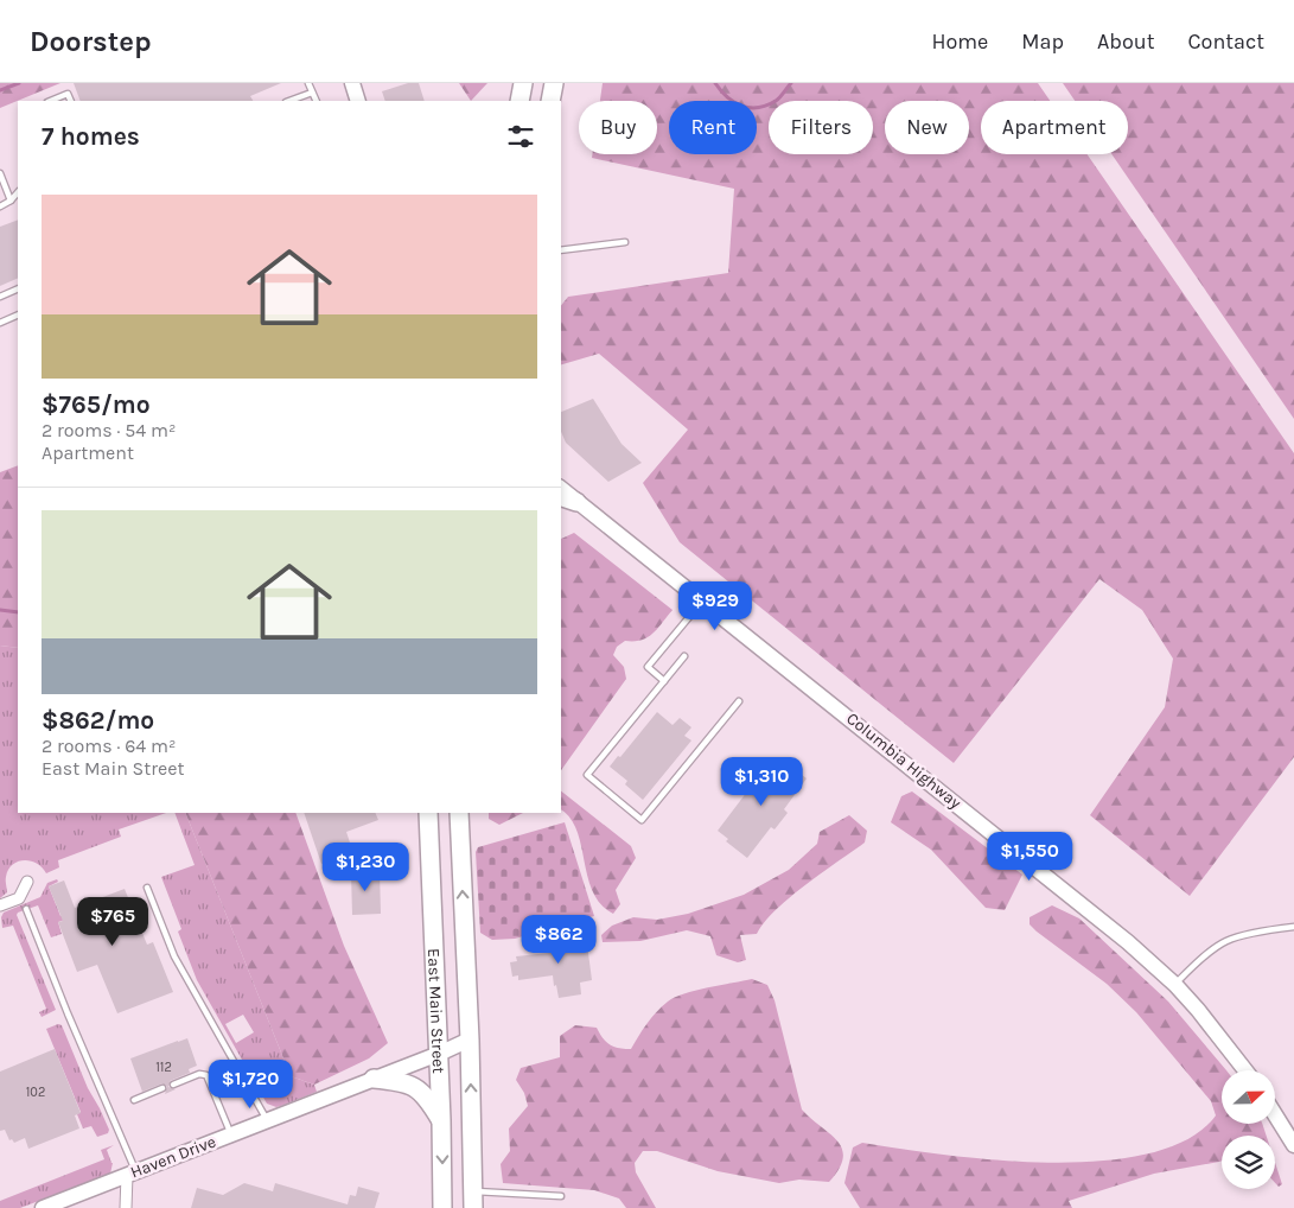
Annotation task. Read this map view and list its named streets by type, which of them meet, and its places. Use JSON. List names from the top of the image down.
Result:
{
  "streets": {
    "main road": ["Columbia Highway", "East Main Street", "Haven Drive"]
  },
  "crossings": [
    ["East Main Street", "Haven Drive"]
  ],
  "house_numbers": ["112", "102"],
  "north": "right",
  "page": {
    "header": "Doorstep",
    "nav": [
      "Home",
      "Map",
      "About",
      "Contact"
    ],
    "chip": [
      "Buy",
      "Rent",
      "Filters",
      "New",
      "Apartment"
    ],
    "heading": "7 homes",
    "list": [
      {
        "name": "$765/mo",
        "note": "2 rooms · 54 m² · Apartment"
      },
      {
        "name": "$862/mo",
        "note": "2 rooms · 64 m² · East Main Street"
      }
    ],
    "price": [
      "$929",
      "$1,310",
      "$1,550",
      "$1,230",
      "$765",
      "$862",
      "$1,720"
    ]
  }
}
